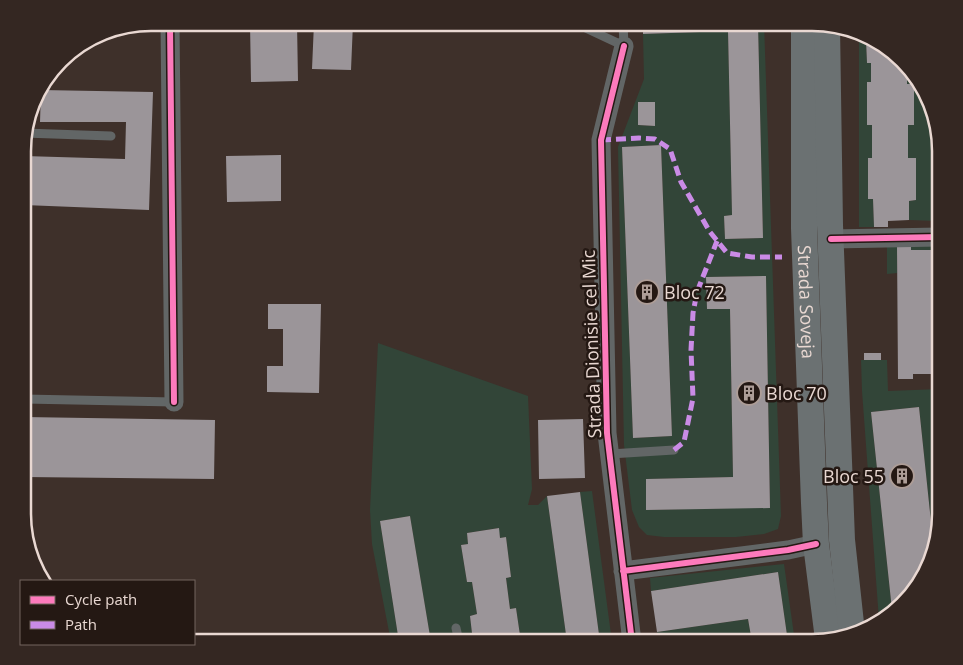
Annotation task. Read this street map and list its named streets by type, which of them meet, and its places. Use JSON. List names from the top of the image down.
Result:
{
  "streets": {
    "main road": ["Strada Soveja"],
    "street": ["Strada Dionisie cel Mic"]
  },
  "places": {
    "building": ["Bloc 72", "Bloc 70", "Bloc 55"]
  },
  "legend": ["Cycle path", "Path"]
}
